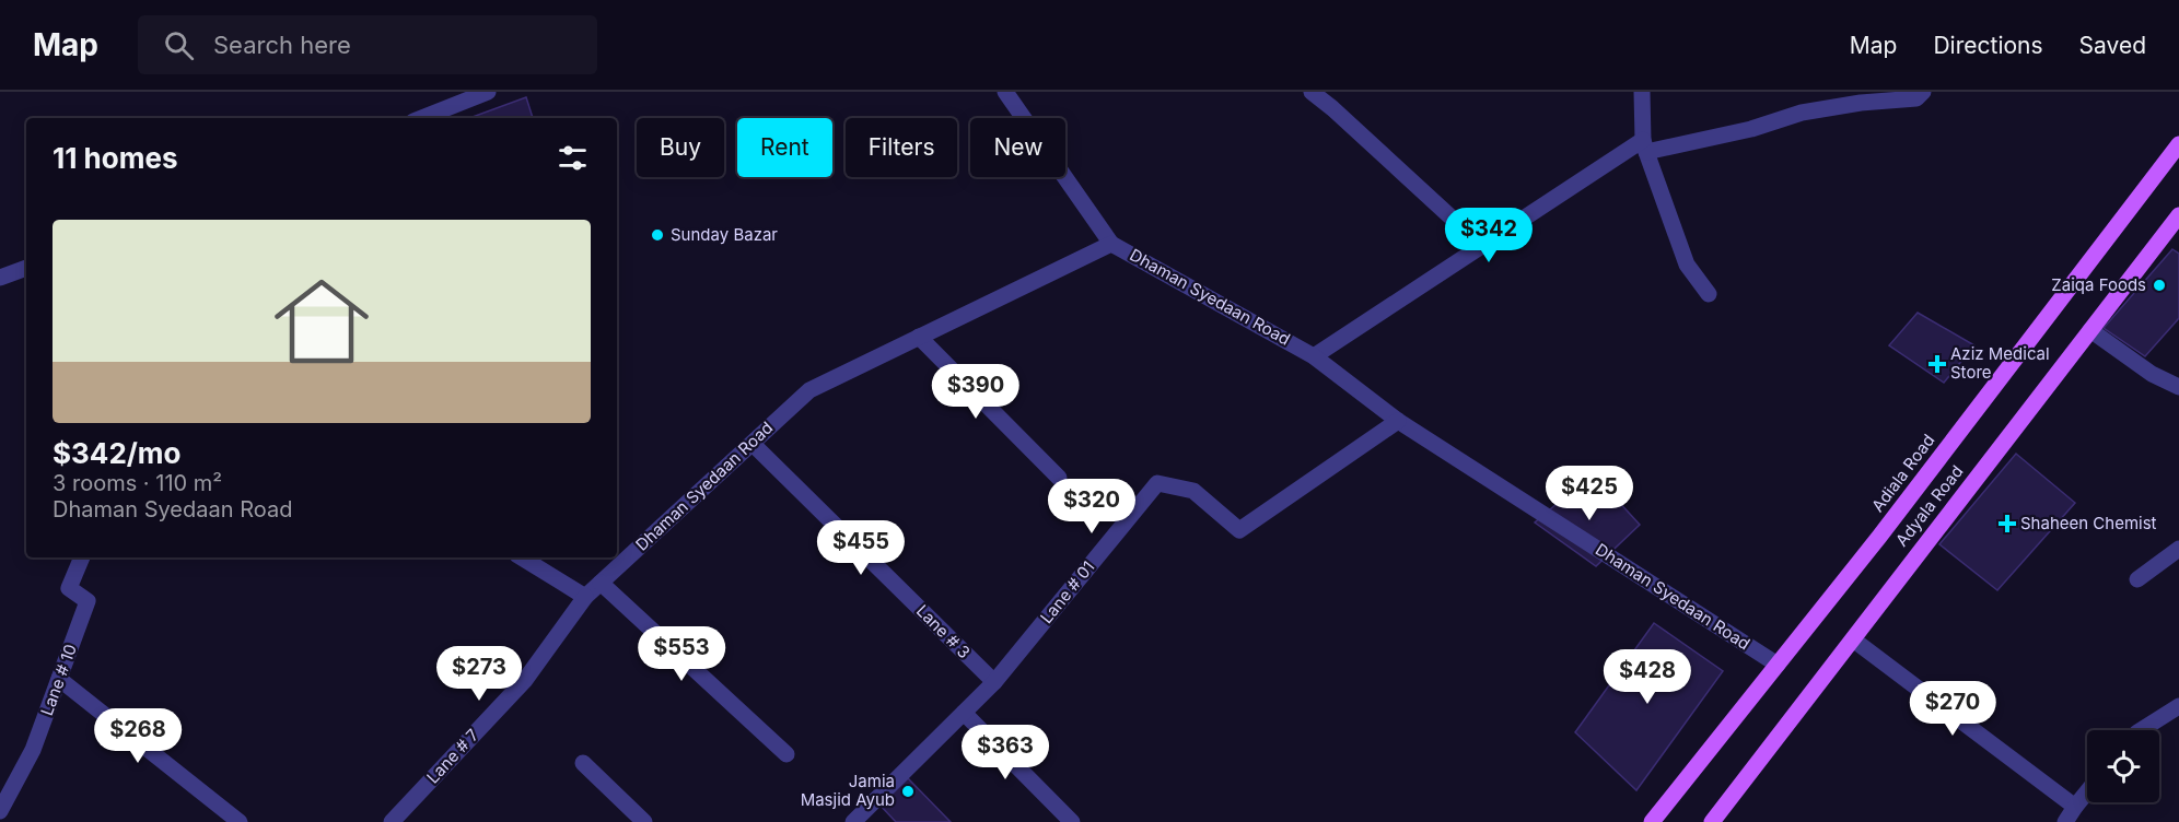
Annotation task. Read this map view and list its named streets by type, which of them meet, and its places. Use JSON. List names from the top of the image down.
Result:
{
  "streets": {
    "main road": ["Adiala Road", "Adyala Road"],
    "street": [
      "Dhaman Syedaan Road",
      "Lane # 01",
      "Lane # 3",
      "Lane # 10",
      "Lane # 7"
    ]
  },
  "crossings": [
    ["Dhaman Syedaan Road", "Adiala Road"],
    ["Dhaman Syedaan Road", "Lane # 01"],
    ["Dhaman Syedaan Road", "Lane # 3"],
    ["Dhaman Syedaan Road", "Lane # 7"],
    ["Lane # 01", "Lane # 3"]
  ],
  "places": {
    "other": ["Sunday Bazar", "Zaiqa Foods", "Jamia Masjid Ayub"],
    "health": ["Aziz Medical Store", "Shaheen Chemist"]
  },
  "page": {
    "header": "Map",
    "search": "Search here",
    "nav": ["Map", "Directions", "Saved"],
    "chip": [
      "Buy",
      "Rent",
      "Filters",
      "New"
    ],
    "heading": "11 homes",
    "list": [
      {
        "name": "$342/mo",
        "note": "3 rooms · 110 m² · Dhaman Syedaan Road"
      }
    ],
    "price": [
      "$342",
      "$390",
      "$425",
      "$320",
      "$455",
      "$553",
      "$273",
      "$428",
      "$270",
      "$268",
      "$363"
    ]
  }
}
